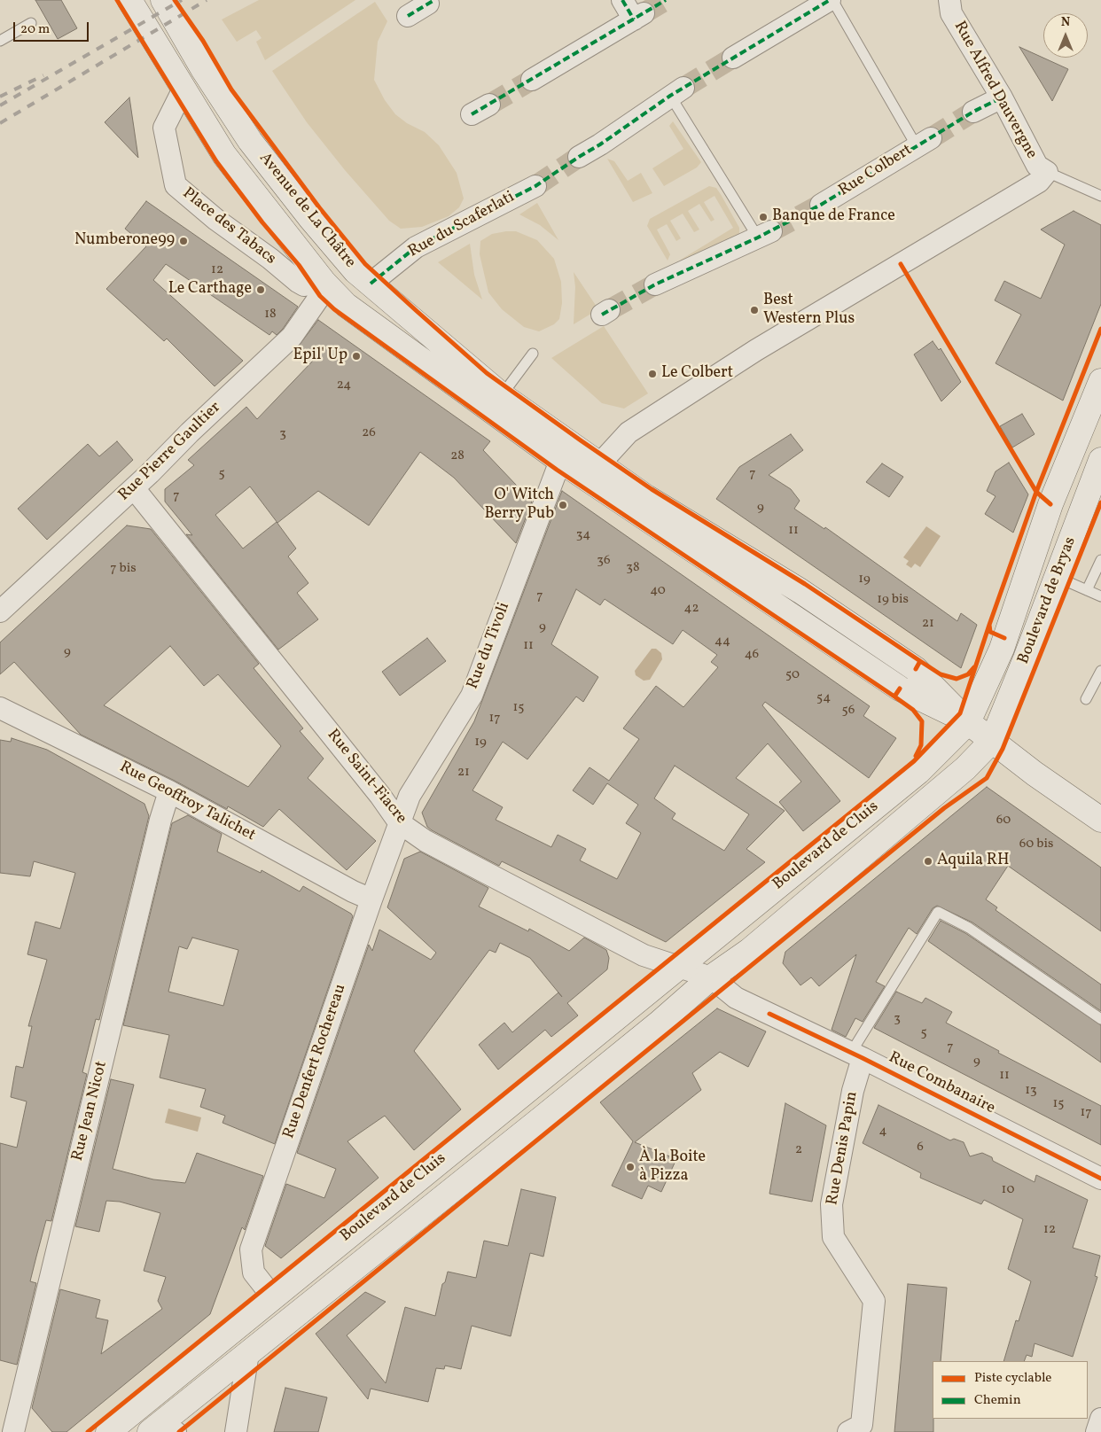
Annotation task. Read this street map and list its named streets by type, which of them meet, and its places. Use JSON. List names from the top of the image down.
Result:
{
  "streets": {
    "main road": ["Avenue de La Châtre", "Boulevard de Bryas", "Boulevard de Cluis"],
    "street": [
      "Rue Alfred Dauvergne",
      "Rue Colbert",
      "Rue du Scaferlati",
      "Place des Tabacs",
      "Rue Pierre Gaultier",
      "Rue du Tivoli",
      "Rue Saint-Fiacre",
      "Rue Geoffroy Talichet",
      "Rue Denfert Rochereau",
      "Rue Combanaire",
      "Rue Jean Nicot",
      "Rue Denis Papin"
    ]
  },
  "crossings": [
    ["Rue Alfred Dauvergne", "Avenue de La Châtre"],
    ["Avenue de La Châtre", "Rue du Scaferlati"],
    ["Avenue de La Châtre", "Place des Tabacs"],
    ["Avenue de La Châtre", "Rue Pierre Gaultier"],
    ["Avenue de La Châtre", "Boulevard de Bryas"],
    ["Avenue de La Châtre", "Rue du Tivoli"],
    ["Avenue de La Châtre", "Boulevard de Cluis"],
    ["Place des Tabacs", "Rue Pierre Gaultier"],
    ["Rue Pierre Gaultier", "Rue Saint-Fiacre"],
    ["Boulevard de Bryas", "Boulevard de Cluis"],
    ["Rue du Tivoli", "Rue Saint-Fiacre"],
    ["Rue du Tivoli", "Rue Denfert Rochereau"],
    ["Rue Saint-Fiacre", "Boulevard de Cluis"],
    ["Rue Saint-Fiacre", "Rue Denfert Rochereau"],
    ["Rue Geoffroy Talichet", "Rue Denfert Rochereau"],
    ["Rue Geoffroy Talichet", "Rue Jean Nicot"],
    ["Boulevard de Cluis", "Rue Denfert Rochereau"],
    ["Boulevard de Cluis", "Rue Combanaire"],
    ["Rue Combanaire", "Rue Denis Papin"]
  ],
  "places": [
    "Banque de France",
    "Numberone99",
    "Le Carthage",
    "Best Western Plus",
    "Epil' Up",
    "Le Colbert",
    "O' Witch Berry Pub",
    "Aquila RH",
    "À la Boite à Pizza"
  ],
  "house_numbers": [
    "12",
    "18",
    "24",
    "26",
    "3",
    "28",
    "5",
    "7",
    "7",
    "9",
    "11",
    "34",
    "36",
    "38",
    "7 bis",
    "19",
    "40",
    "7",
    "19 bis",
    "42",
    "21",
    "9",
    "44",
    "11",
    "9",
    "46",
    "50",
    "54",
    "15",
    "56",
    "17",
    "19",
    "21",
    "60",
    "60 bis",
    "3",
    "5",
    "7",
    "9",
    "11",
    "13",
    "15",
    "17",
    "4",
    "6",
    "2",
    "10",
    "12"
  ],
  "legend": ["Piste cyclable", "Chemin"],
  "scale_bar": "20 m",
  "north": "top"
}
